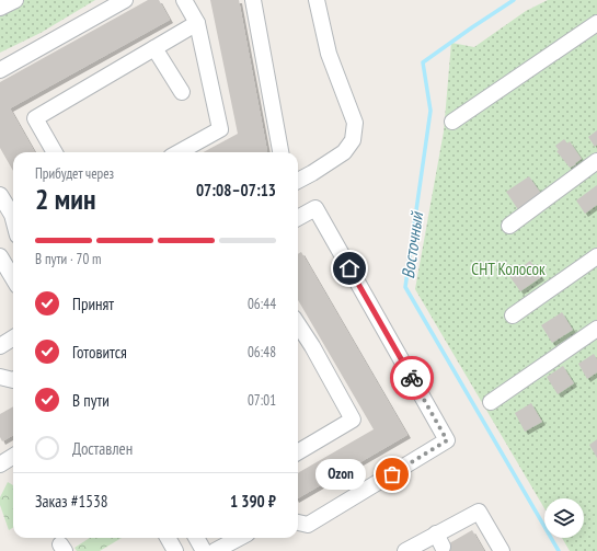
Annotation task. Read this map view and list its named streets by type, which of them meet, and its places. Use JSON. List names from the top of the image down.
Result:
{
  "water": ["Восточный"],
  "parks": ["СНТ Колосок"],
  "places": ["Ozon"],
  "page": {
    "heading": ["2 мин", "Прибудет через", "07:08–07:13"],
    "panel": ["Заказ #1538", "1 390 ₽"],
    "bar": "В пути · 70 m",
    "list": [
      ["Принят", "06:44"],
      ["Готовится", "06:48"],
      ["В пути", "07:01"],
      "Доставлен"
    ],
    "bubble": "Ozon"
  }
}
